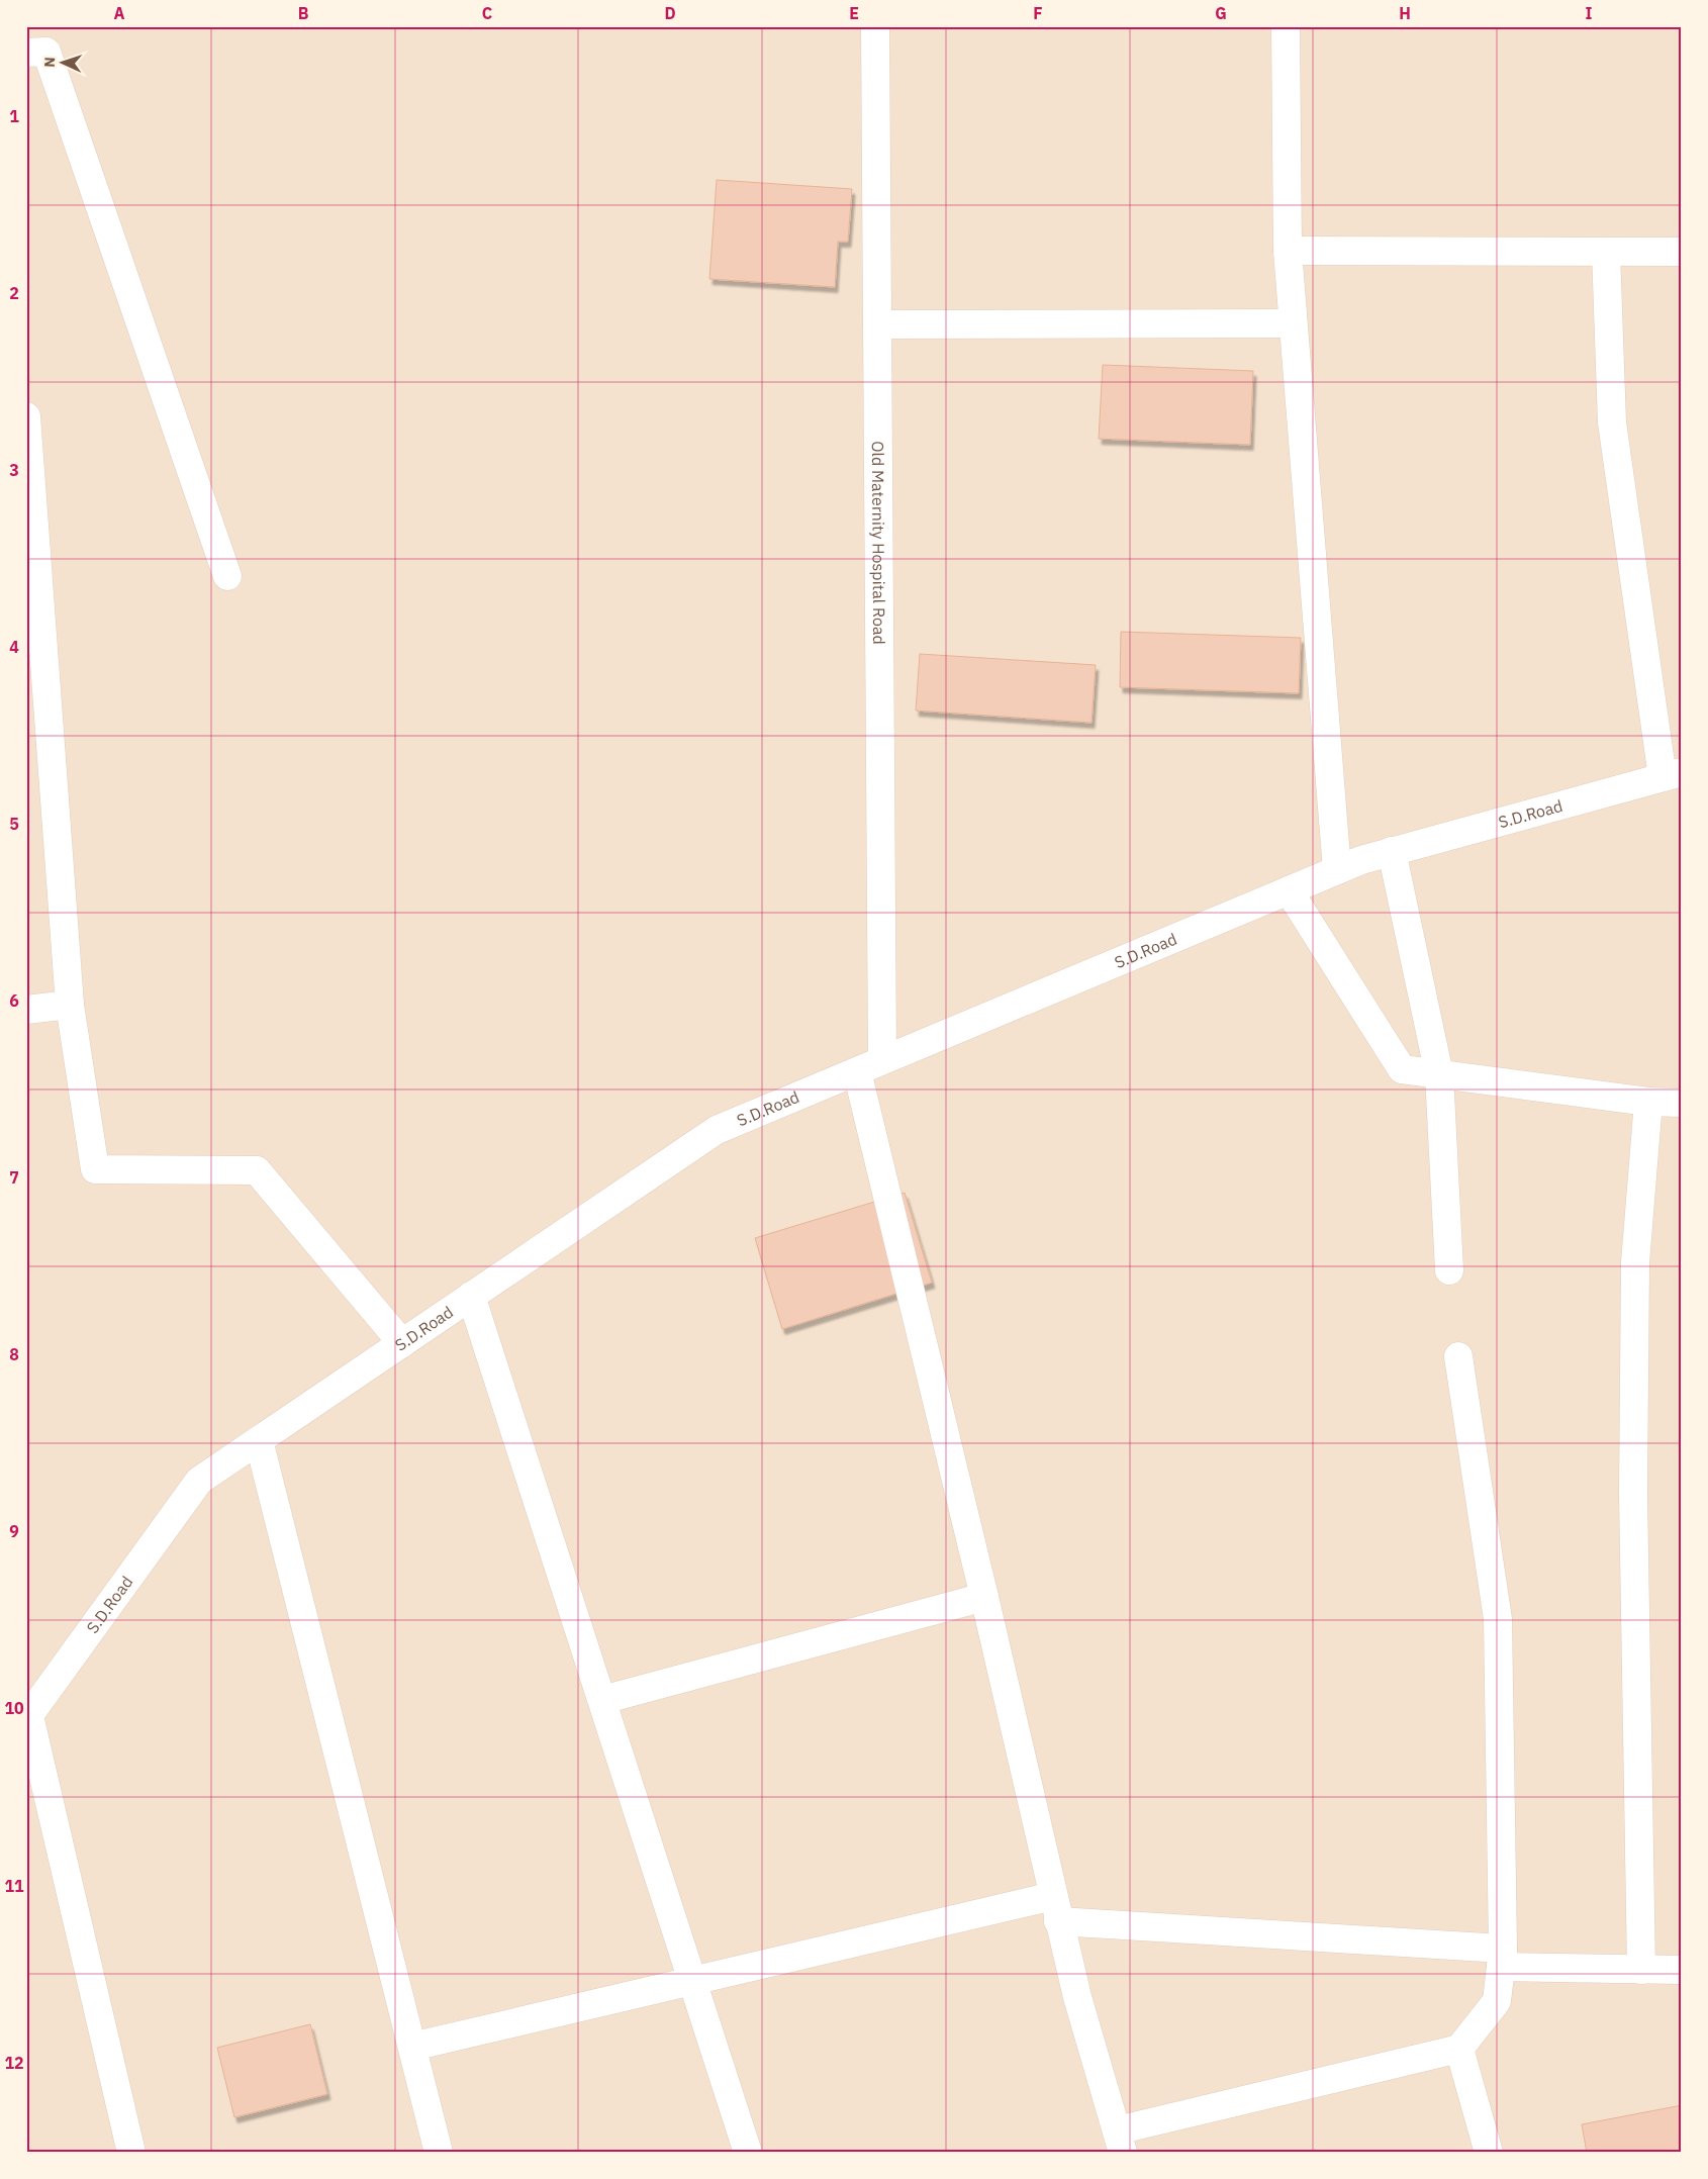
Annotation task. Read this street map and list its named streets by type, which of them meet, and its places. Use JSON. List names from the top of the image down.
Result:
{
  "streets": {
    "street": ["Old Maternity Hospital Road", "S.D.Road"]
  },
  "crossings": [
    ["Old Maternity Hospital Road", "S.D.Road"]
  ],
  "north": "left",
  "grid": {
    "columns": [
      "A",
      "B",
      "C",
      "D",
      "E",
      "F",
      "G",
      "H",
      "I"
    ],
    "rows": [
      "1",
      "2",
      "3",
      "4",
      "5",
      "6",
      "7",
      "8",
      "9",
      "10",
      "11",
      "12"
    ]
  }
}
